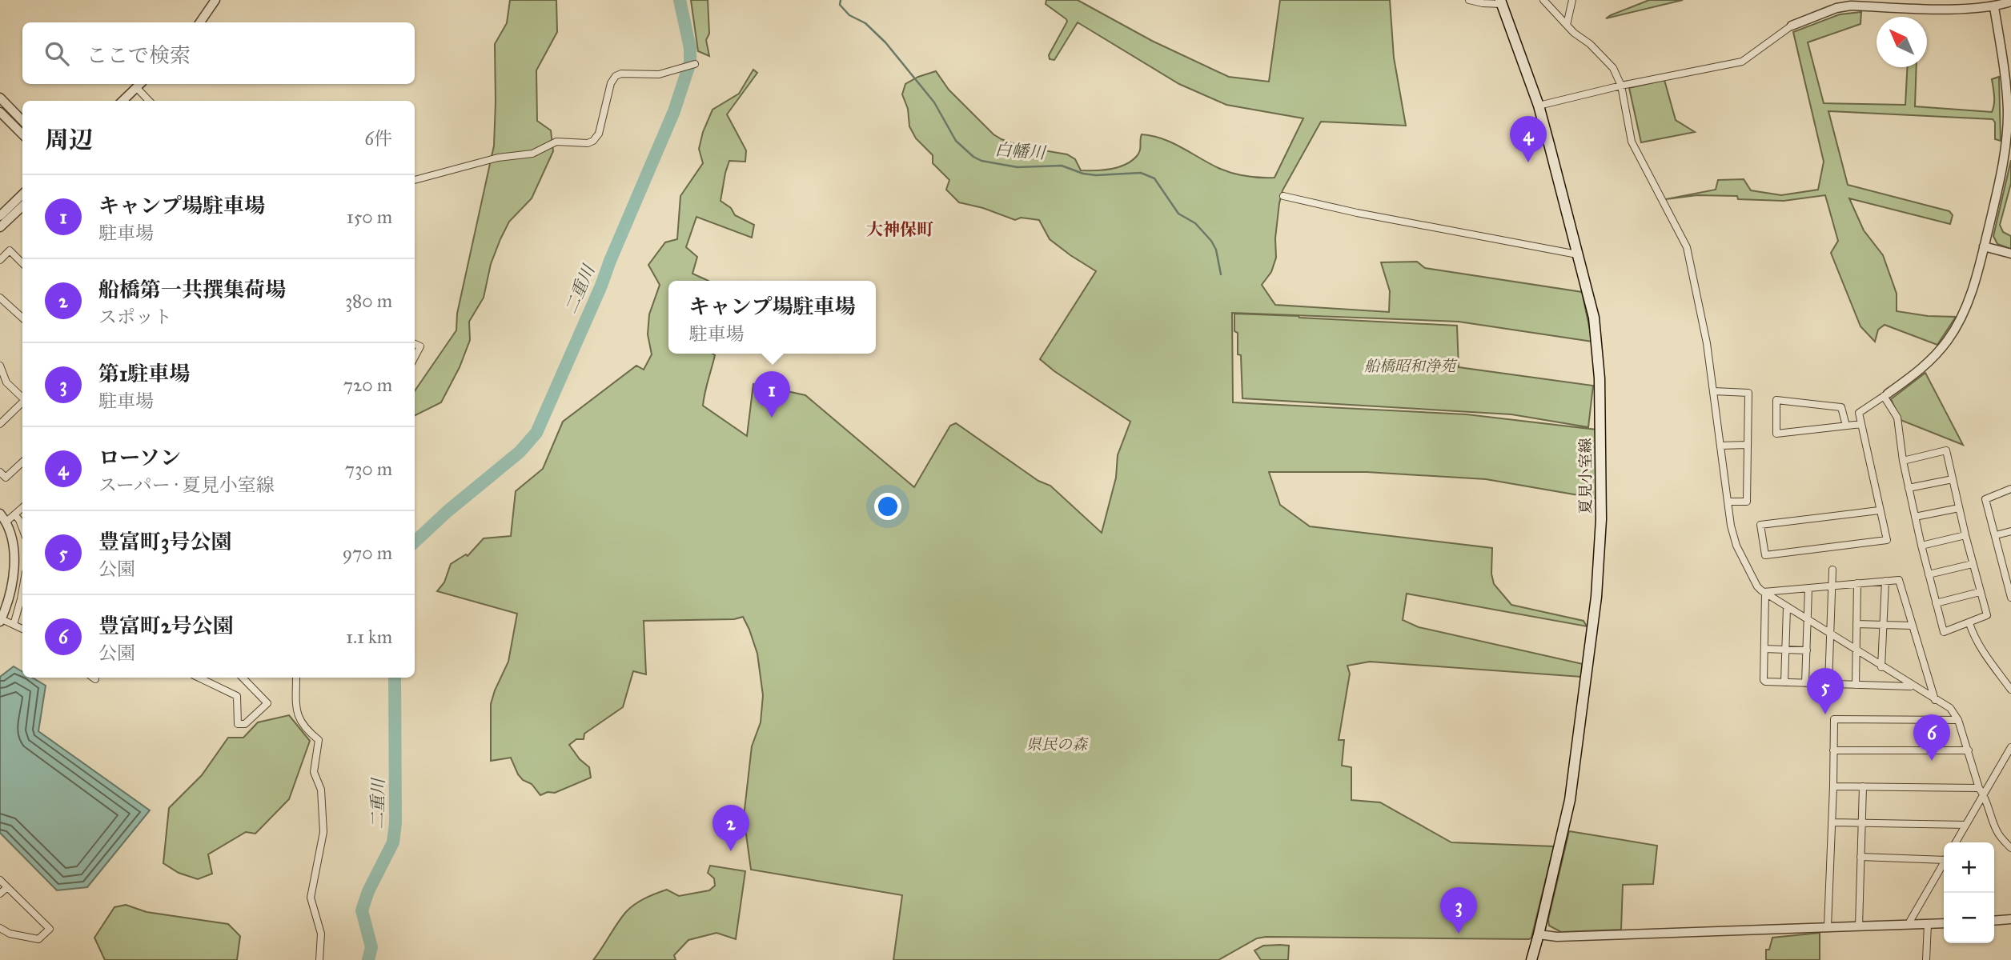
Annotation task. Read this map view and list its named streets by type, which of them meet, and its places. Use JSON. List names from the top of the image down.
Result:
{
  "streets": {
    "main road": ["夏見小室線"]
  },
  "districts": ["大神保町"],
  "water": ["白幡川", "二重川"],
  "parks": ["船橋昭和浄苑", "県民の森"],
  "north": "top left",
  "page": {
    "search": "ここで検索",
    "heading": ["周辺", "6件"],
    "pins": [
      "4",
      "1",
      "5",
      "6",
      "2",
      "3"
    ],
    "list": [
      {
        "mark": "1",
        "name": "キャンプ場駐車場",
        "note": "駐車場",
        "value": "150 m"
      },
      {
        "mark": "2",
        "name": "船橋第一共撰集荷場",
        "note": "スポット",
        "value": "380 m"
      },
      {
        "mark": "3",
        "name": "第1駐車場",
        "note": "駐車場",
        "value": "720 m"
      },
      {
        "mark": "4",
        "name": "ローソン",
        "note": "スーパー · 夏見小室線",
        "value": "730 m"
      },
      {
        "mark": "5",
        "name": "豊富町3号公園",
        "note": "公園",
        "value": "970 m"
      },
      {
        "mark": "6",
        "name": "豊富町2号公園",
        "note": "公園",
        "value": "1.1 km"
      }
    ],
    "popup": ["キャンプ場駐車場", "駐車場"],
    "map_buttons": ["+", "−"]
  }
}
